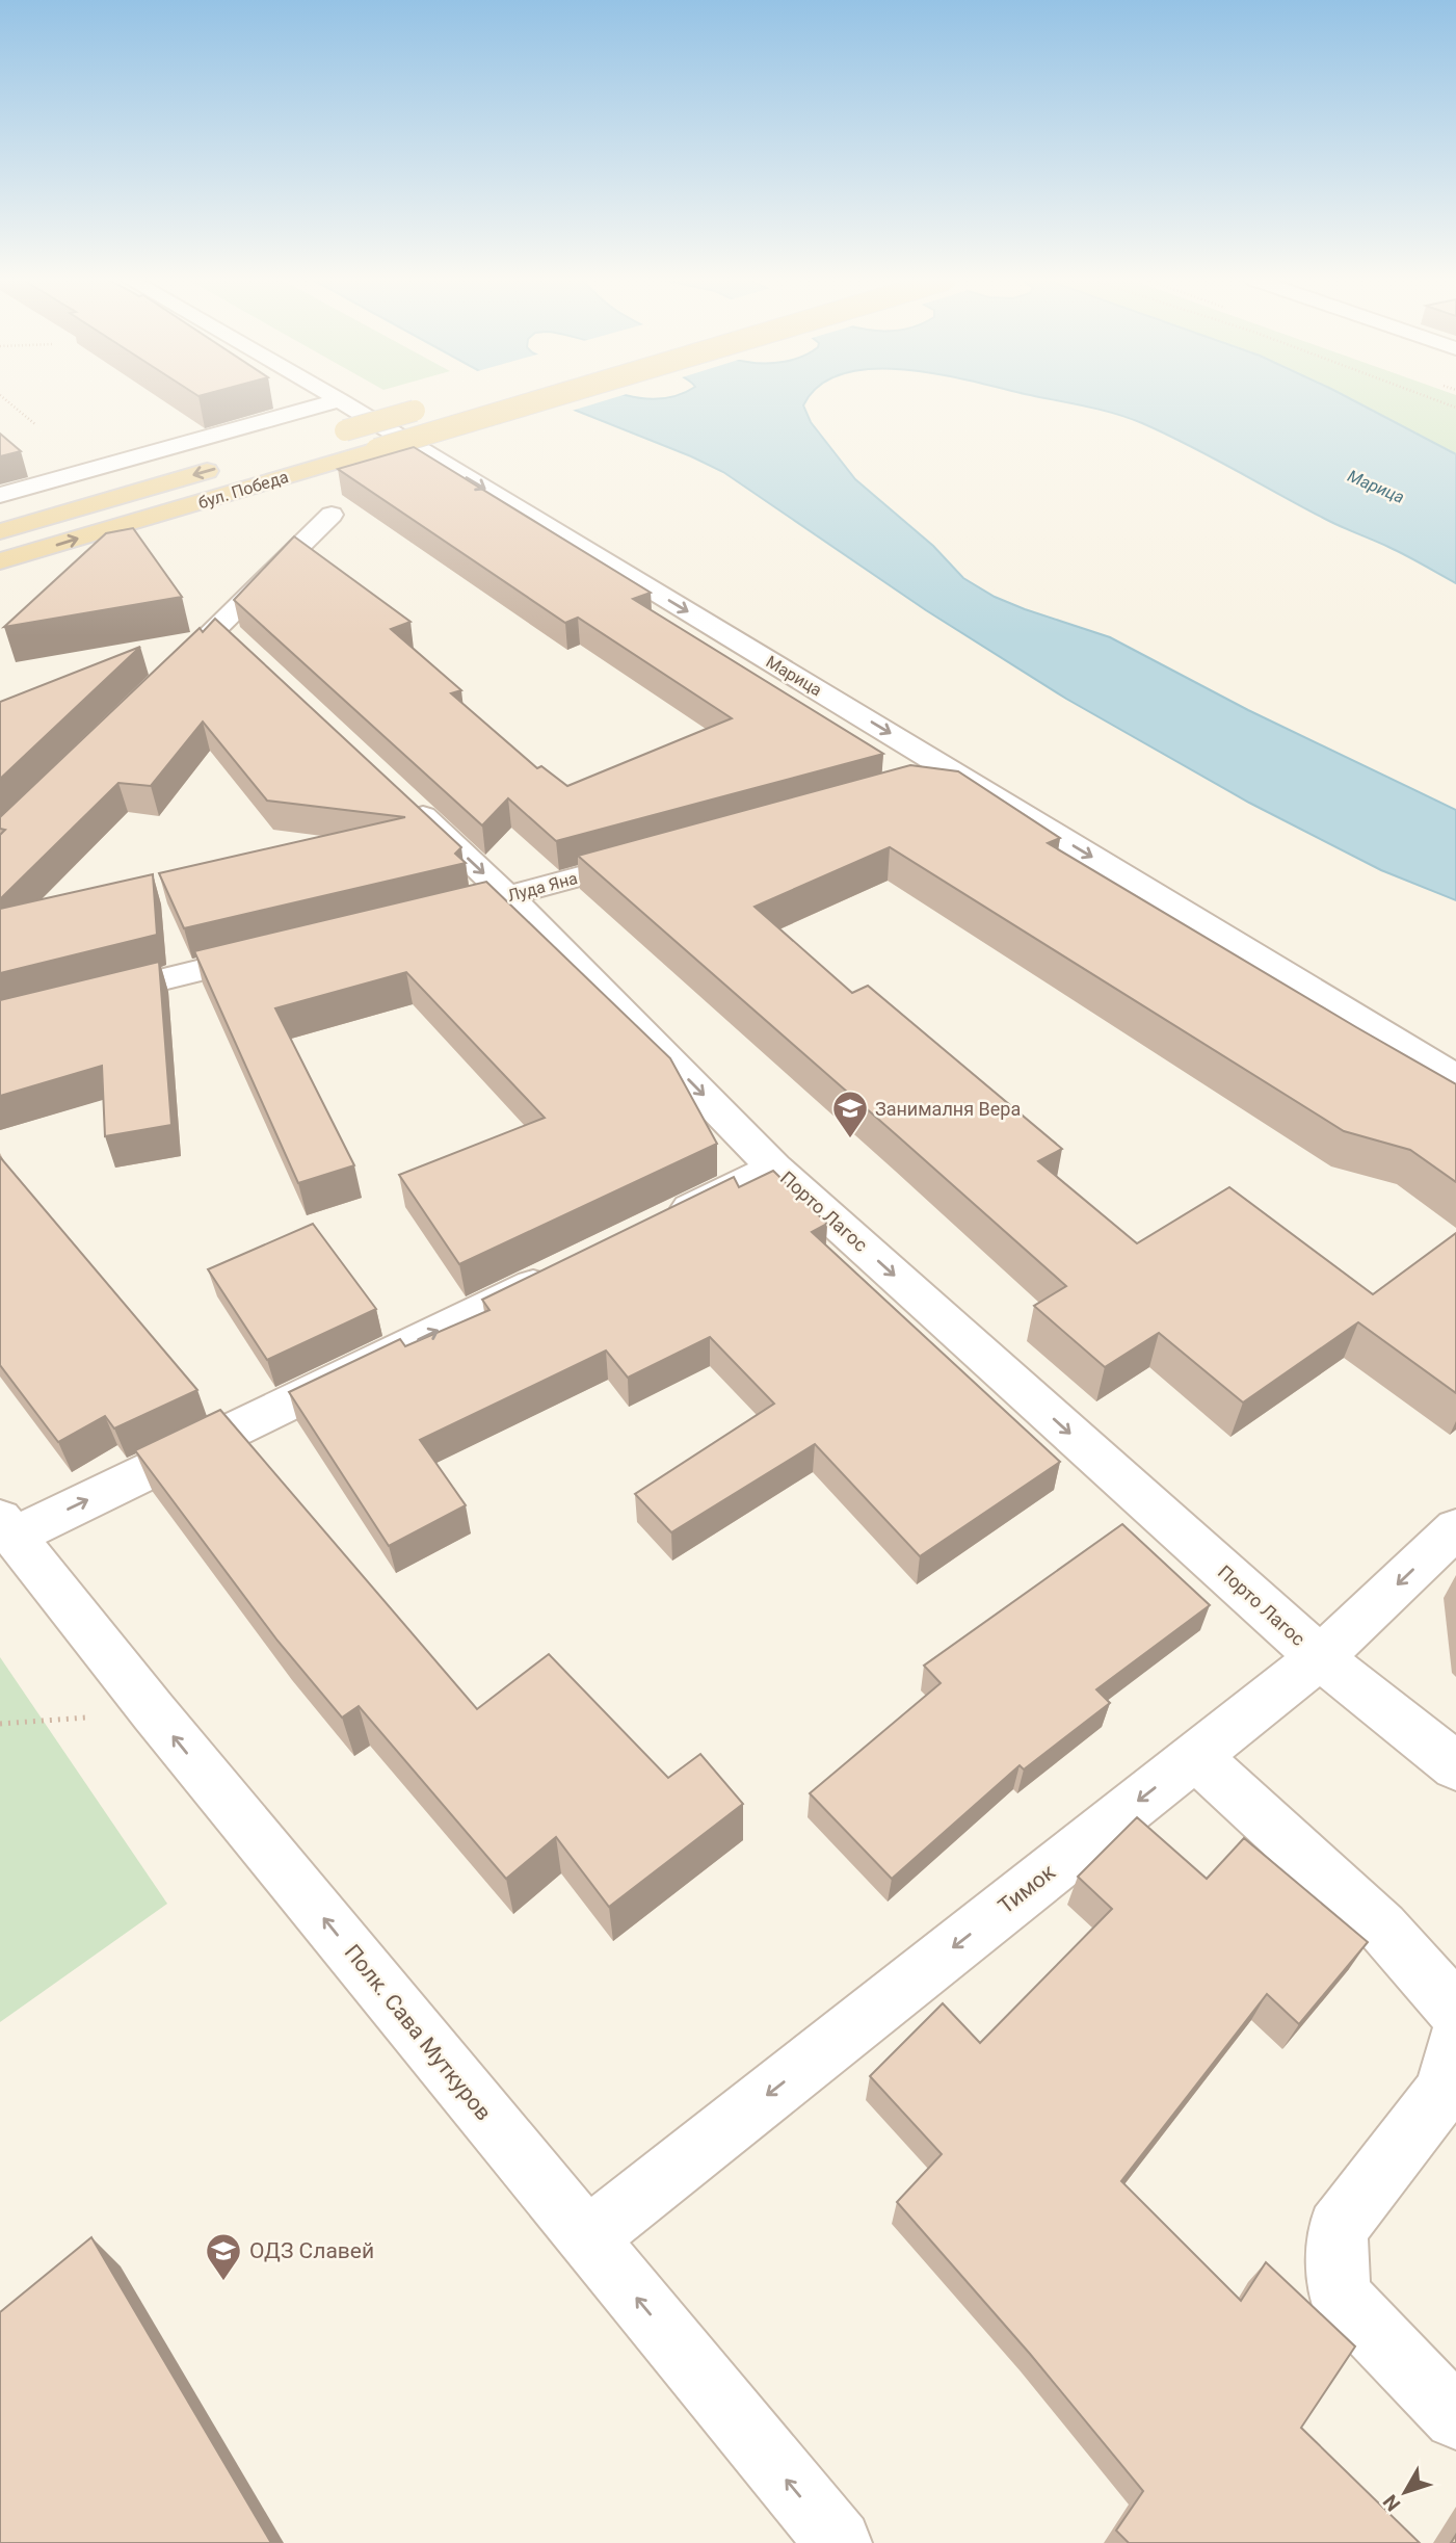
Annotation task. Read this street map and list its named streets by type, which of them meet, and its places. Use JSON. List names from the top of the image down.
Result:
{
  "streets": {
    "main road": ["бул. Победа"],
    "street": [
      "Марица",
      "Луда Яна",
      "Порто Лагос",
      "Тимок",
      "Полк. Сава Муткуров"
    ]
  },
  "crossings": [
    ["Луда Яна", "Порто Лагос"],
    ["Порто Лагос", "Тимок"],
    ["Тимок", "Полк. Сава Муткуров"]
  ],
  "one_way": [
    "Марица",
    "Порто Лагос",
    "Тимок",
    "Полк. Сава Муткуров"
  ],
  "water": ["Марица"],
  "places": {
    "school or university": ["Занималня Вера", "ОДЗ Славей"]
  },
  "north": "bottom left"
}
